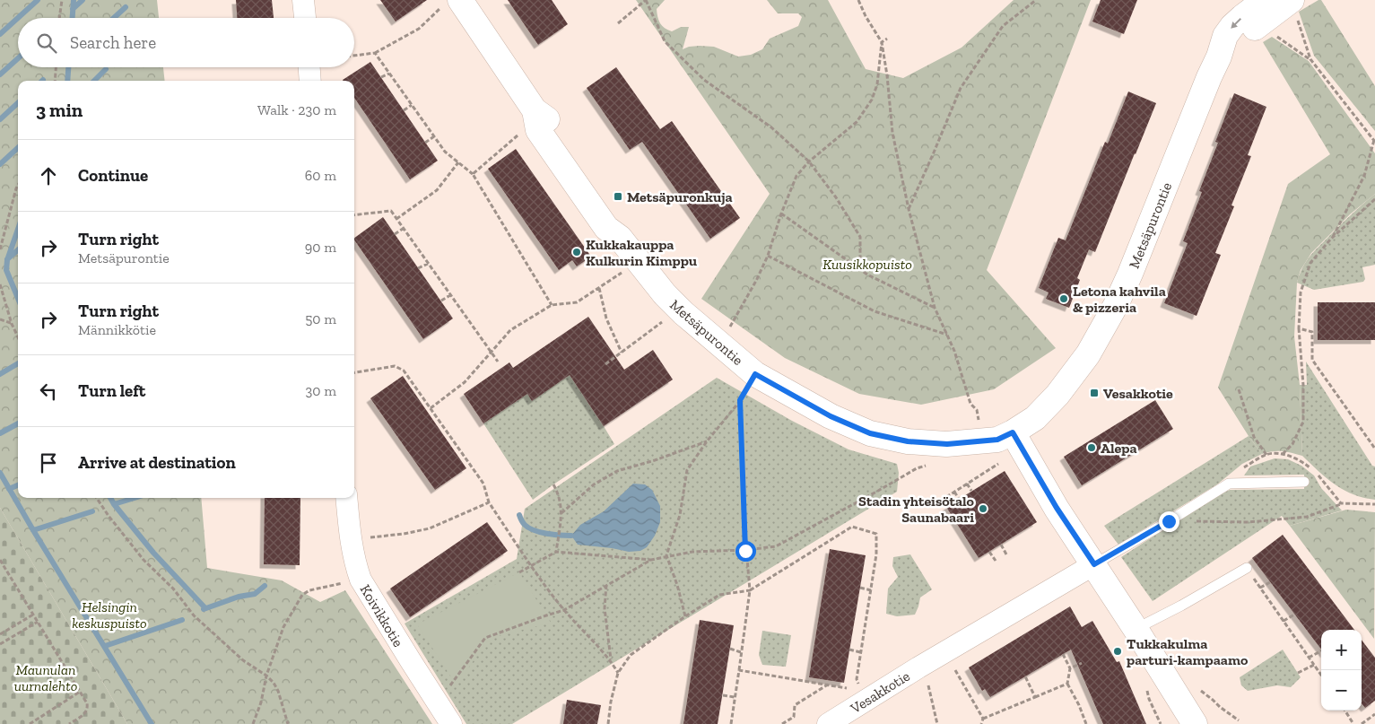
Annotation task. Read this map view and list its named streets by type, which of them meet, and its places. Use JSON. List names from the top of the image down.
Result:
{
  "streets": {
    "street": ["Metsäpurontie", "Koivikkotie", "Vesakkotie"]
  },
  "parks": ["Kuusikkopuisto", "Helsingin keskuspuisto", "Maunulan uurnalehto"],
  "places": {
    "transit": ["Metsäpuronkuja", "Vesakkotie"],
    "other": [
      "Kukkakauppa Kulkurin Kimppu",
      "Letona kahvila & pizzeria",
      "Alepa",
      "Stadin yhteisötalo Saunabaari",
      "Tukkakulma parturi-kampaamo"
    ]
  },
  "page": {
    "search": "Search here",
    "heading": ["3 min", "Walk · 230 m"],
    "list": [
      ["Continue", "60 m"],
      ["Turn right", "Metsäpurontie", "90 m"],
      ["Turn right", "Männikkötie", "50 m"],
      ["Turn left", "30 m"],
      "Arrive at destination"
    ],
    "map_buttons": ["+", "−"]
  }
}
